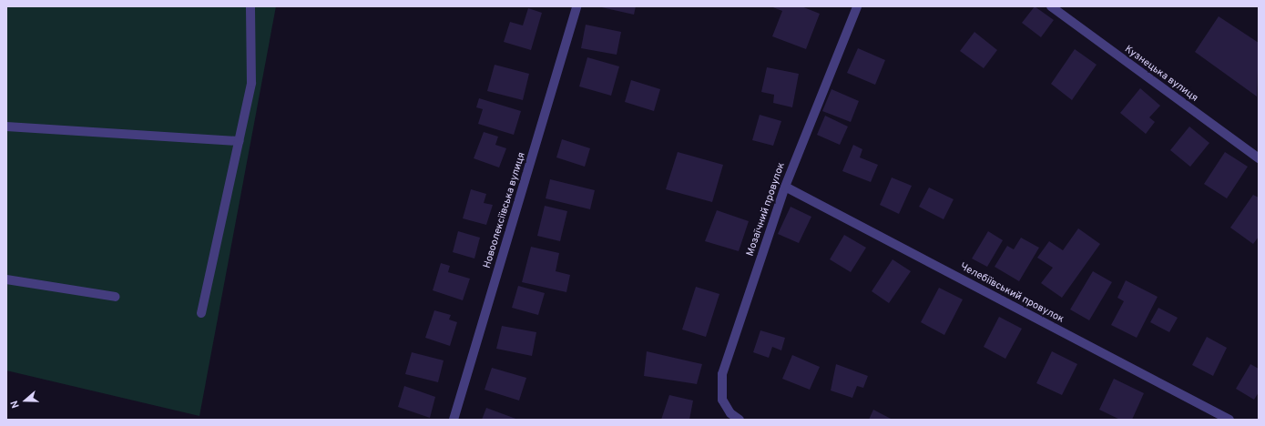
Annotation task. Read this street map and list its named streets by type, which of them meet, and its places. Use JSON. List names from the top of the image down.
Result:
{
  "streets": {
    "street": [
      "Кузнецька вулиця",
      "Мозаїчний провулок",
      "Новоолексіївська вулиця",
      "Челебіївський провулок"
    ]
  },
  "crossings": [
    ["Мозаїчний провулок", "Челебіївський провулок"]
  ],
  "north": "left"
}
